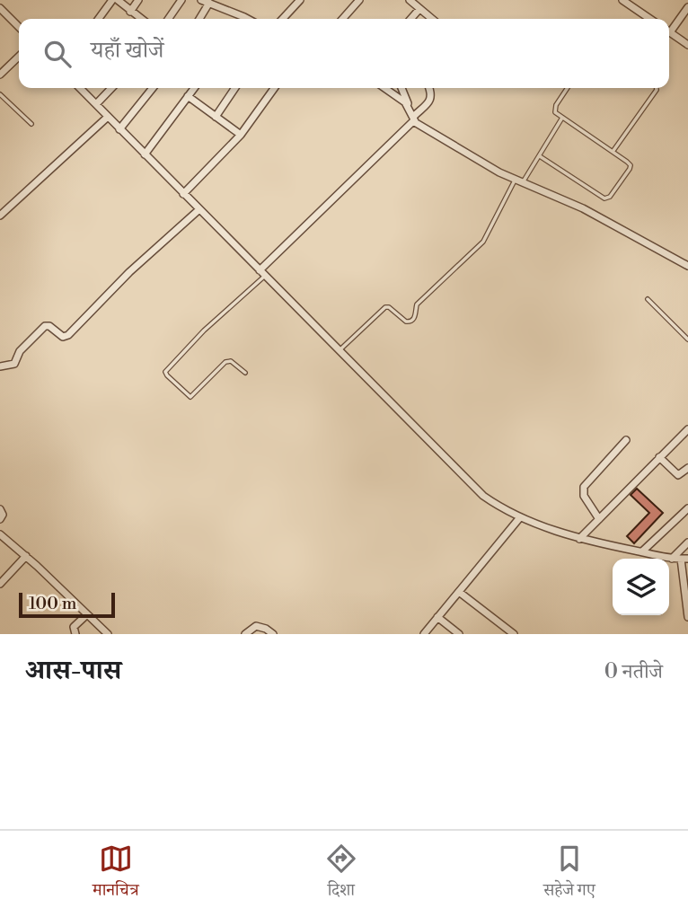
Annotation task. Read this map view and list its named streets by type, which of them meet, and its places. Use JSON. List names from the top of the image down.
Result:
{
  "scale_bar": "100 m",
  "page": {
    "search": "यहाँ खोजें",
    "scale": "100 m",
    "heading": ["आस-पास", "0 नतीजे"],
    "nav": ["मानचित्र", "दिशा", "सहेजे गए"]
  }
}
